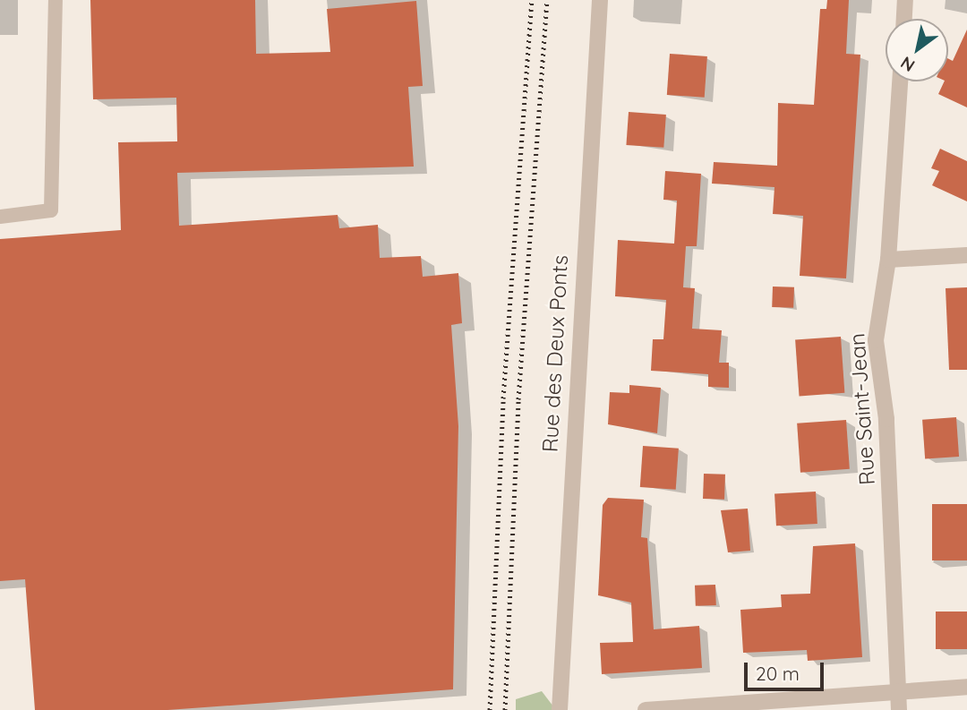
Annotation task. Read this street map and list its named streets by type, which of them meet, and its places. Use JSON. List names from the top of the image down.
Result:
{
  "streets": {
    "street": ["Rue des Deux Ponts", "Rue Saint-Jean"]
  },
  "scale_bar": "20 m",
  "north": "bottom left"
}
